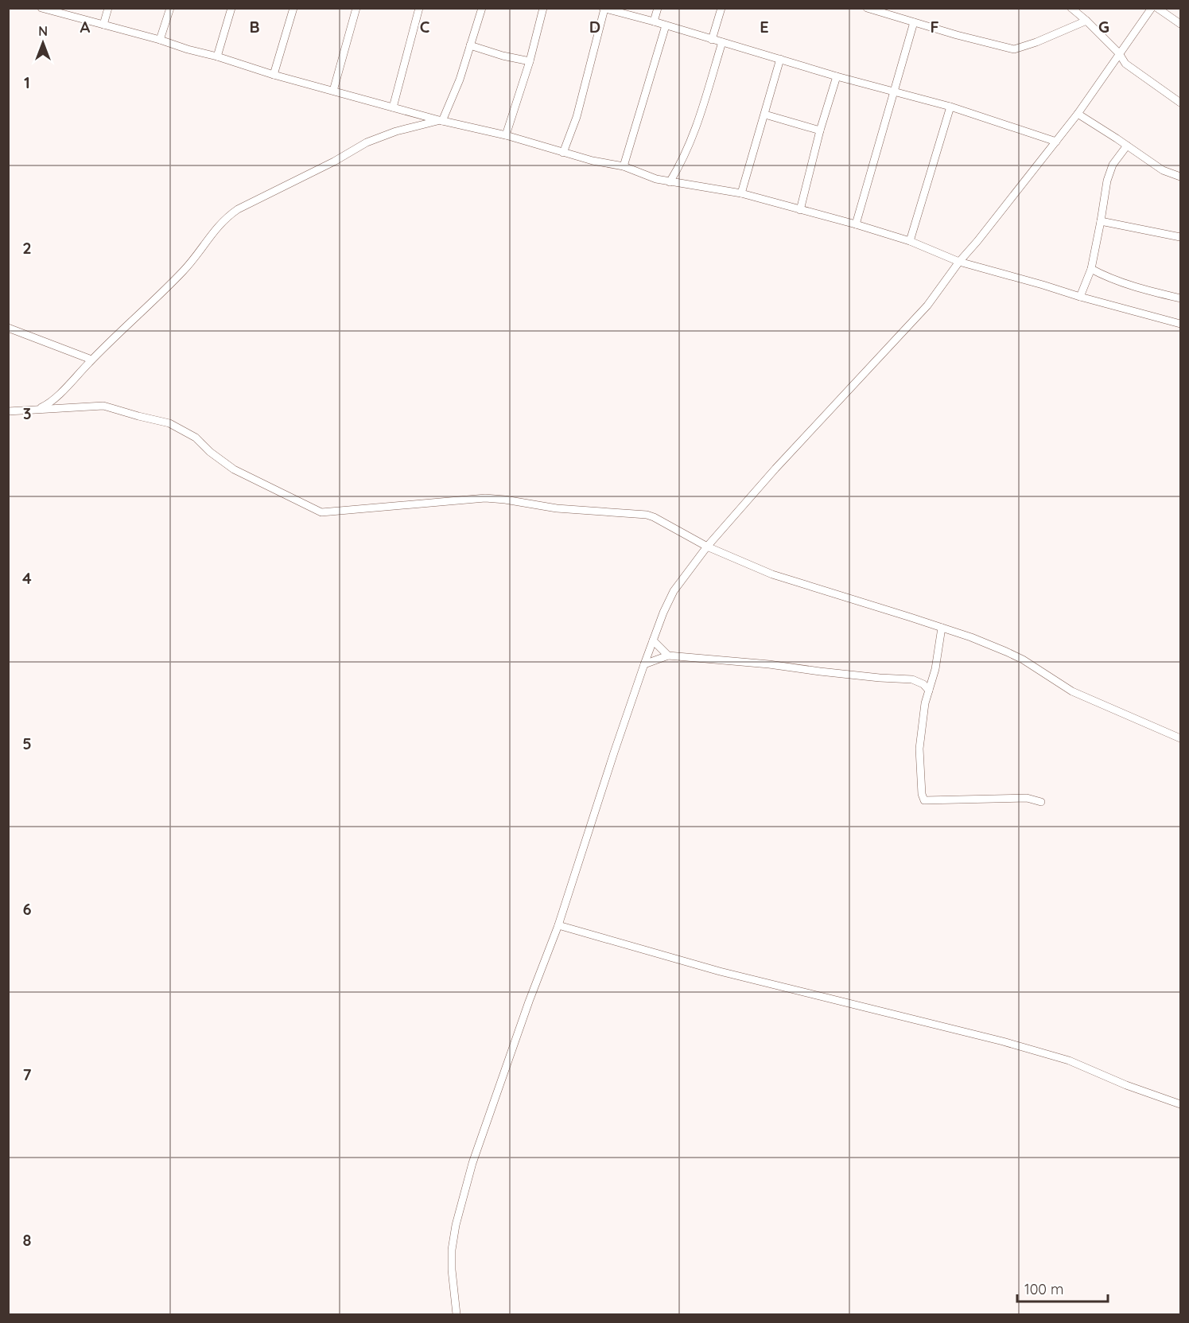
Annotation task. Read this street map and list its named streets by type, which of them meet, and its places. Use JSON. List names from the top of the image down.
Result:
{
  "scale_bar": "100 m",
  "north": "top",
  "grid": {
    "columns": [
      "A",
      "B",
      "C",
      "D",
      "E",
      "F",
      "G"
    ],
    "rows": [
      "1",
      "2",
      "3",
      "4",
      "5",
      "6",
      "7",
      "8"
    ]
  }
}
